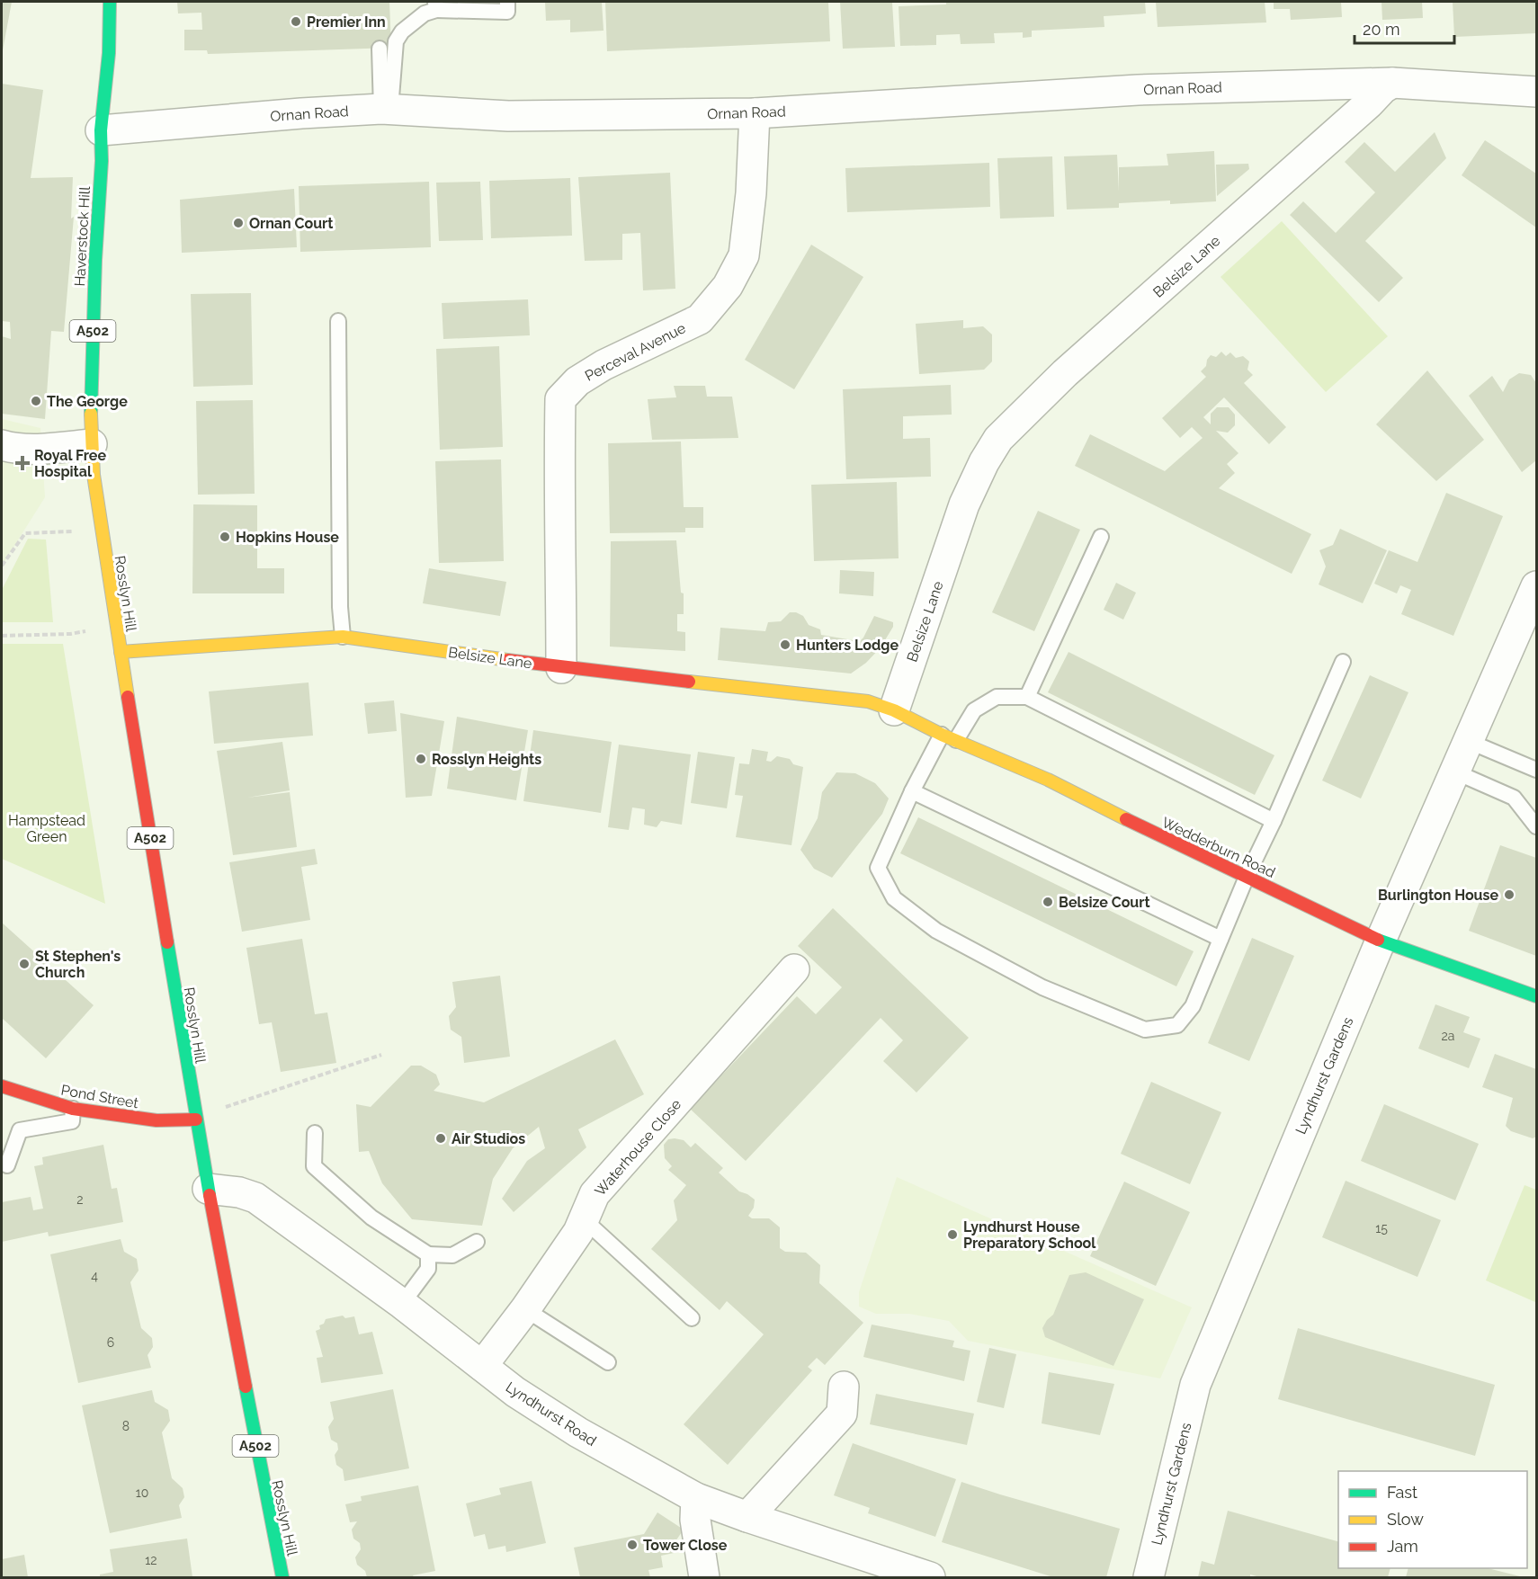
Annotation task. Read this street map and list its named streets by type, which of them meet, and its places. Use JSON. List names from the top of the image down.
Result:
{
  "streets": {
    "main road": [
      "Haverstock Hill",
      "Belsize Lane",
      "A502",
      "Rosslyn Hill",
      "Wedderburn Road",
      "Pond Street"
    ],
    "street": [
      "Ornan Road",
      "Perceval Avenue",
      "Lyndhurst Gardens",
      "Waterhouse Close",
      "Lyndhurst Road"
    ]
  },
  "crossings": [
    ["Ornan Road", "Haverstock Hill"],
    ["Ornan Road", "Belsize Lane"],
    ["Ornan Road", "Perceval Avenue"],
    ["Haverstock Hill", "Rosslyn Hill"],
    ["Belsize Lane", "Perceval Avenue"],
    ["Belsize Lane", "Rosslyn Hill"],
    ["Belsize Lane", "Wedderburn Road"],
    ["Rosslyn Hill", "Pond Street"],
    ["Rosslyn Hill", "Lyndhurst Road"],
    ["Wedderburn Road", "Lyndhurst Gardens"],
    ["Waterhouse Close", "Lyndhurst Road"]
  ],
  "parks": ["Hampstead Green"],
  "places": {
    "other": [
      "Premier Inn",
      "Ornan Court",
      "The George",
      "Hopkins House",
      "Hunters Lodge",
      "Rosslyn Heights",
      "Burlington House",
      "Belsize Court",
      "St Stephen's Church",
      "Air Studios",
      "Lyndhurst House Preparatory School",
      "Tower Close"
    ],
    "health": ["Royal Free Hospital"]
  },
  "house_numbers": [
    "2a",
    "2",
    "15",
    "4",
    "6",
    "8",
    "10",
    "12"
  ],
  "legend": ["Fast", "Slow", "Jam"],
  "scale_bar": "20 m"
}
